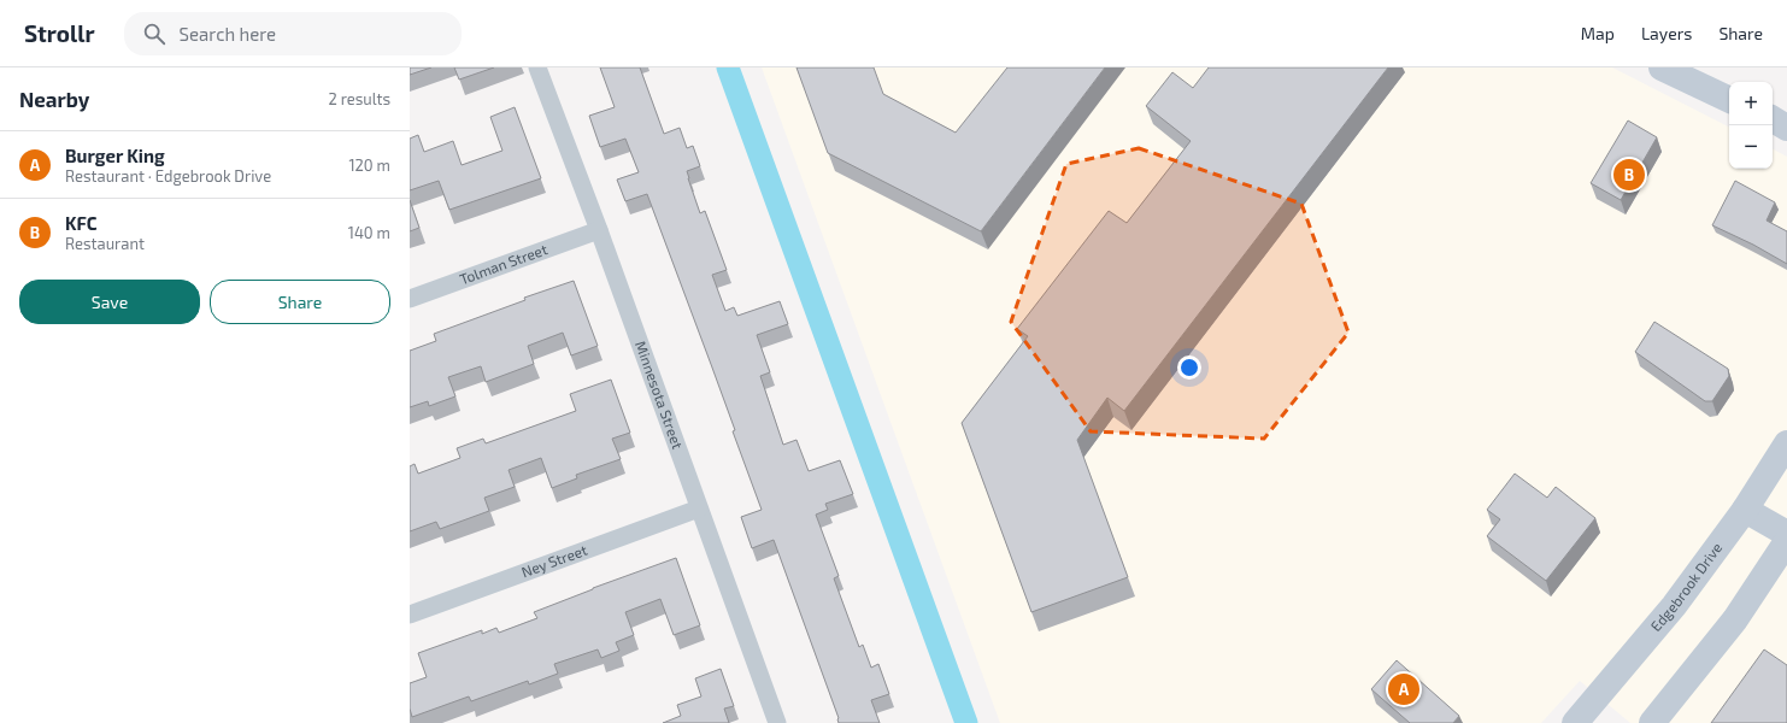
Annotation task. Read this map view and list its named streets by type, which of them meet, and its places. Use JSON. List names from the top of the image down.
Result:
{
  "streets": {
    "main road": ["Edgebrook Drive"],
    "street": ["Tolman Street", "Minnesota Street", "Ney Street"]
  },
  "crossings": [
    ["Tolman Street", "Minnesota Street"],
    ["Minnesota Street", "Ney Street"]
  ],
  "page": {
    "header": "Strollr",
    "search": "Search here",
    "nav": ["Map", "Layers", "Share"],
    "heading": ["Nearby", "2 results"],
    "map_buttons": ["+", "−"],
    "list": [
      {
        "mark": "A",
        "name": "Burger King",
        "note": "Restaurant · Edgebrook Drive",
        "value": "120 m"
      },
      {
        "mark": "B",
        "name": "KFC",
        "note": "Restaurant",
        "value": "140 m"
      }
    ],
    "pins": ["B", "A"],
    "buttons": ["Save", "Share"]
  }
}
